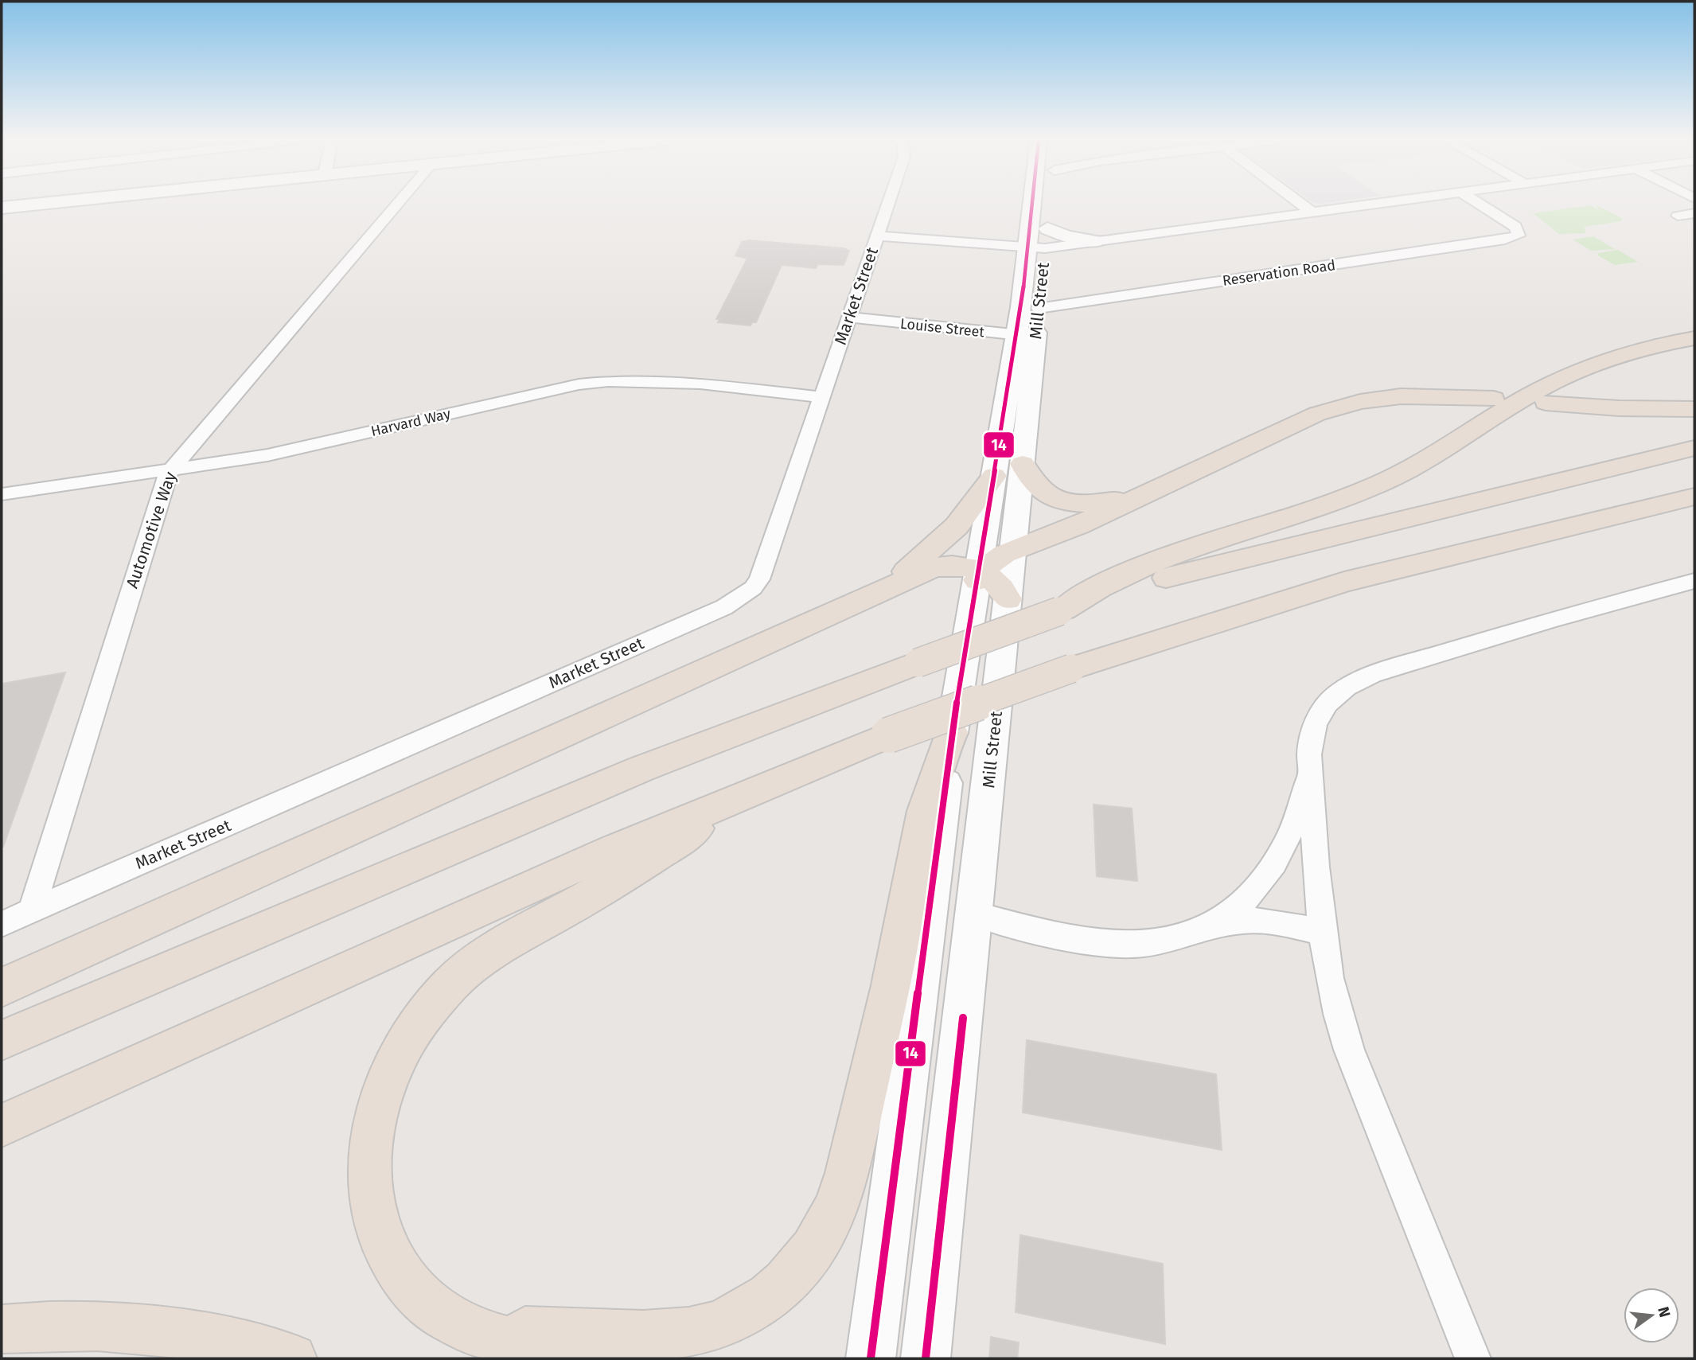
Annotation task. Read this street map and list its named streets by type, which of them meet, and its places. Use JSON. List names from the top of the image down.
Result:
{
  "streets": {
    "main road": ["Mill Street"],
    "street": [
      "Reservation Road",
      "Market Street",
      "Louise Street",
      "Harvard Way",
      "Automotive Way"
    ]
  },
  "crossings": [
    ["Reservation Road", "Mill Street"],
    ["Market Street", "Louise Street"],
    ["Market Street", "Harvard Way"],
    ["Market Street", "Automotive Way"],
    ["Mill Street", "Louise Street"],
    ["Harvard Way", "Automotive Way"]
  ],
  "lines": ["transit line 14"],
  "north": "right"
}
